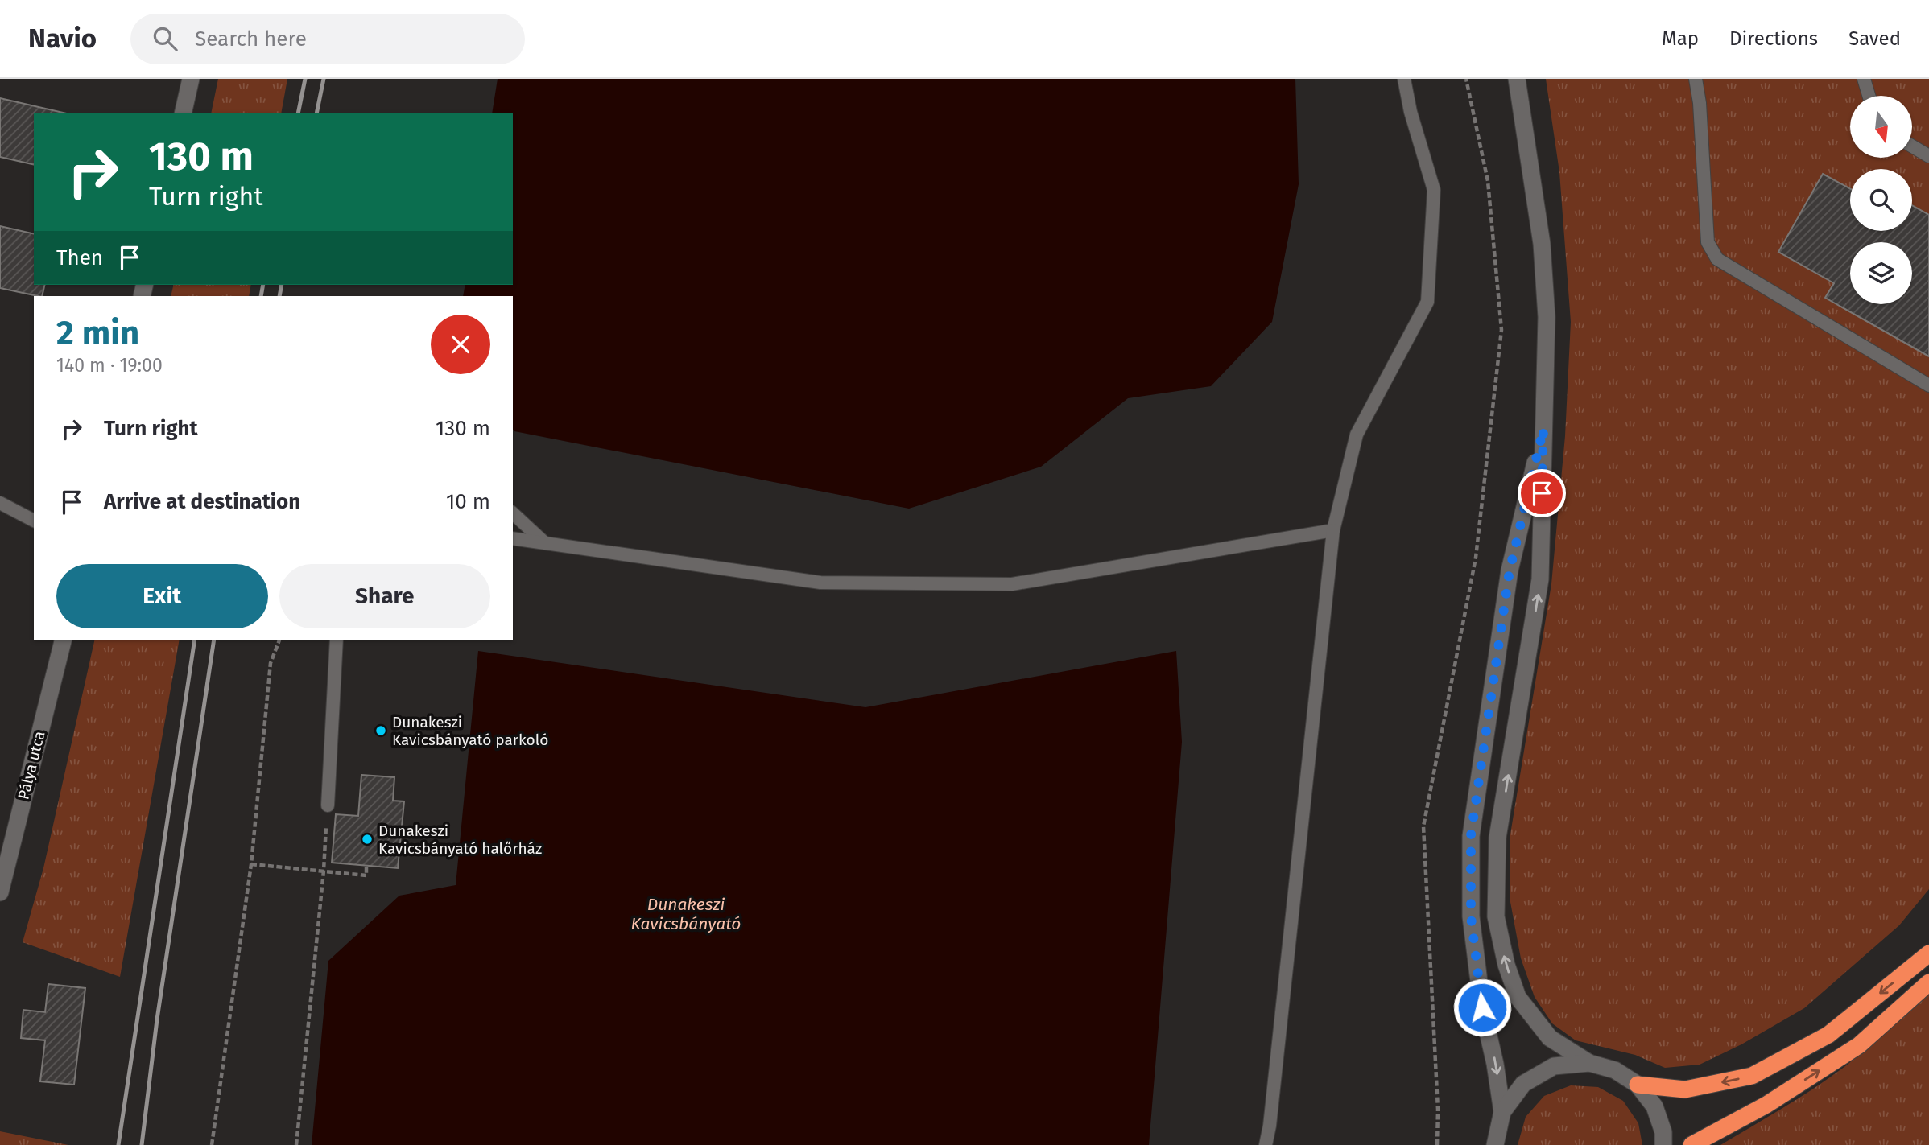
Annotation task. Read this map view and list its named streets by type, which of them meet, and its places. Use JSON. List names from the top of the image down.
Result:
{
  "streets": {
    "main road": ["Pálya utca"]
  },
  "water": ["Dunakeszi Kavicsbányató"],
  "places": ["Dunakeszi Kavicsbányató parkoló", "Dunakeszi Kavicsbányató halőrház"],
  "north": "bottom",
  "page": {
    "header": "Navio",
    "search": "Search here",
    "nav": ["Map", "Directions", "Saved"],
    "turn": ["130 m", "Turn right"],
    "then": "Then",
    "heading": ["2 min", "140 m · 19:00"],
    "list": [
      {
        "name": "Turn right",
        "value": "130 m"
      },
      {
        "name": "Arrive at destination",
        "value": "10 m"
      }
    ],
    "buttons": ["Exit", "Share"]
  }
}
